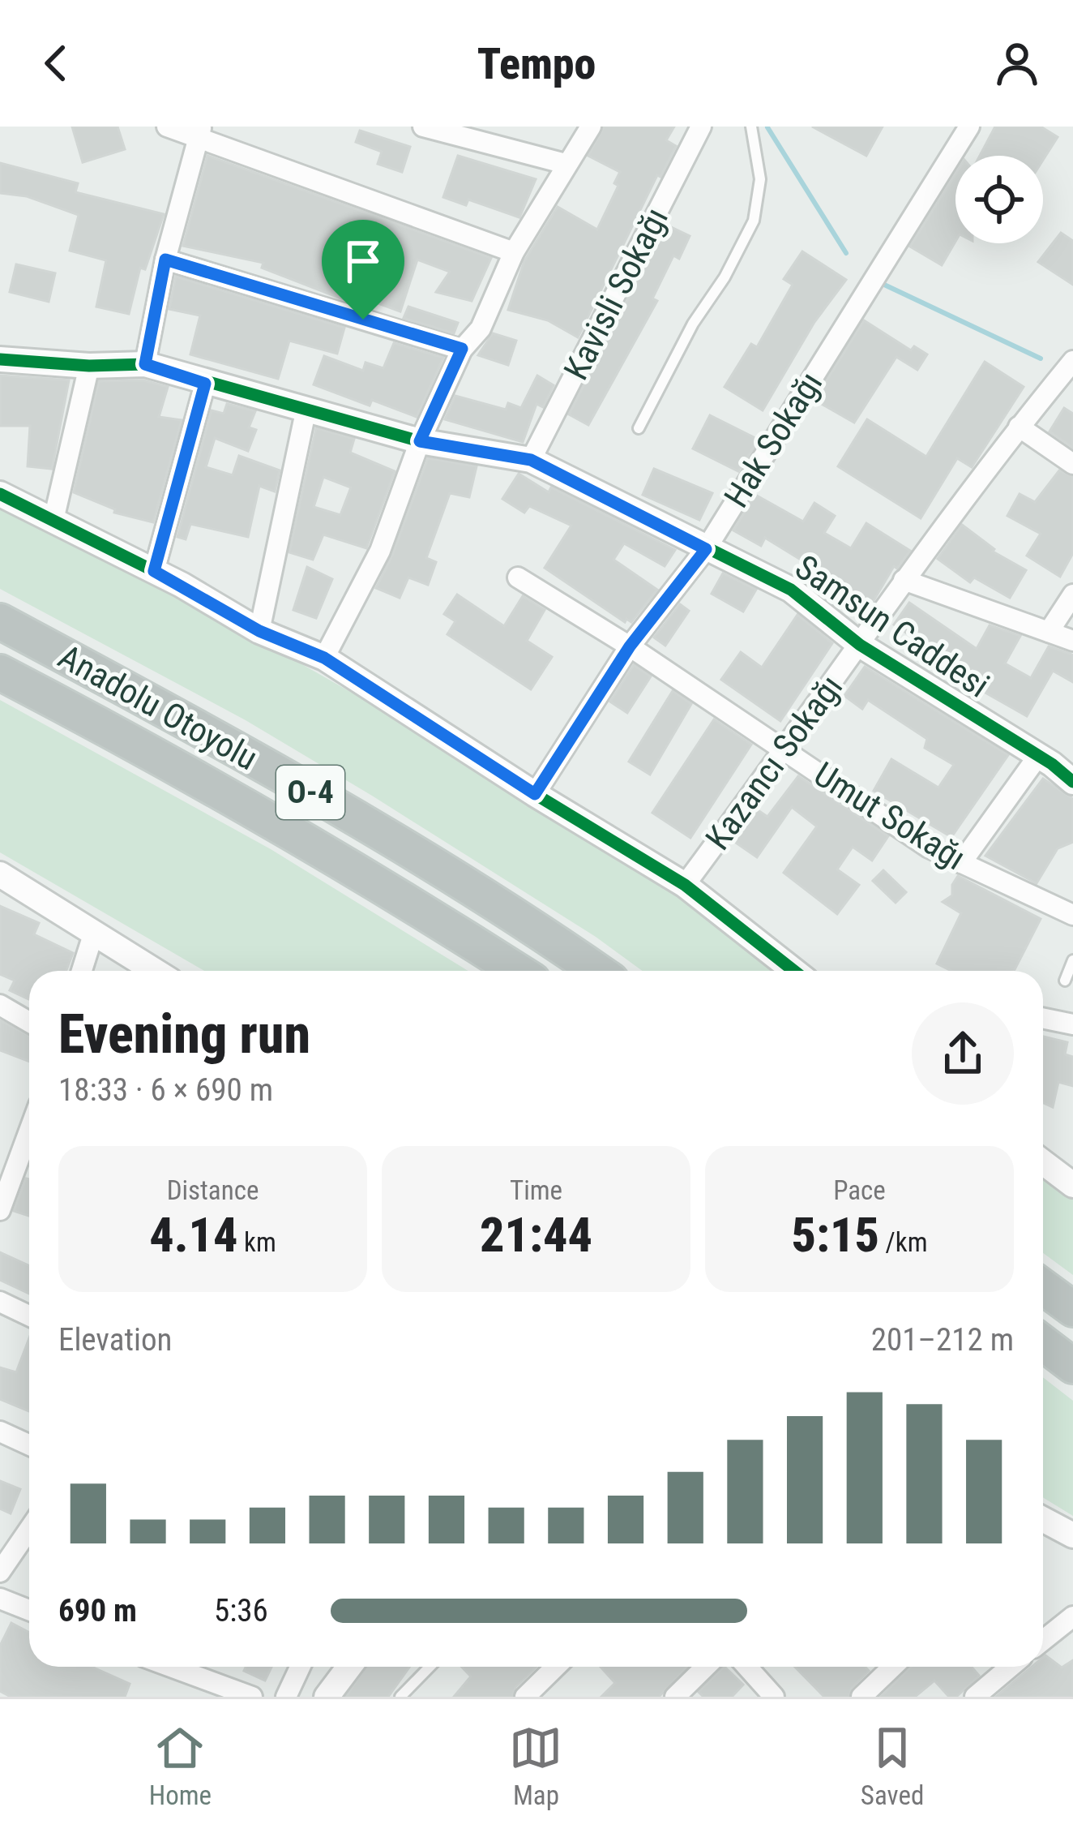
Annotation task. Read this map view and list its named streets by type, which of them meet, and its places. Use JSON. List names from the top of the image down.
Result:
{
  "streets": {
    "highway": ["Anadolu Otoyolu", "O-4"],
    "street": [
      "Kavisli Sokağı",
      "Hak Sokağı",
      "Samsun Caddesi",
      "Kazancı Sokağı",
      "Umut Sokağı"
    ]
  },
  "crossings": [
    ["Kavisli Sokağı", "Samsun Caddesi"],
    ["Hak Sokağı", "Samsun Caddesi"],
    ["Hak Sokağı", "Umut Sokağı"],
    ["Samsun Caddesi", "Kazancı Sokağı"],
    ["Kazancı Sokağı", "Umut Sokağı"]
  ],
  "page": {
    "header": "Tempo",
    "heading": ["Evening run", "18:33 · 6 × 690 m"],
    "stats": [
      ["Distance", "4.14 km"],
      ["Time", "21:44"],
      ["Pace", "5:15 /km"]
    ],
    "chart": ["Elevation", "201–212 m"],
    "list": [
      {
        "name": "690 m",
        "note": "5:36"
      }
    ],
    "tabs": ["Home", "Map", "Saved"]
  }
}
